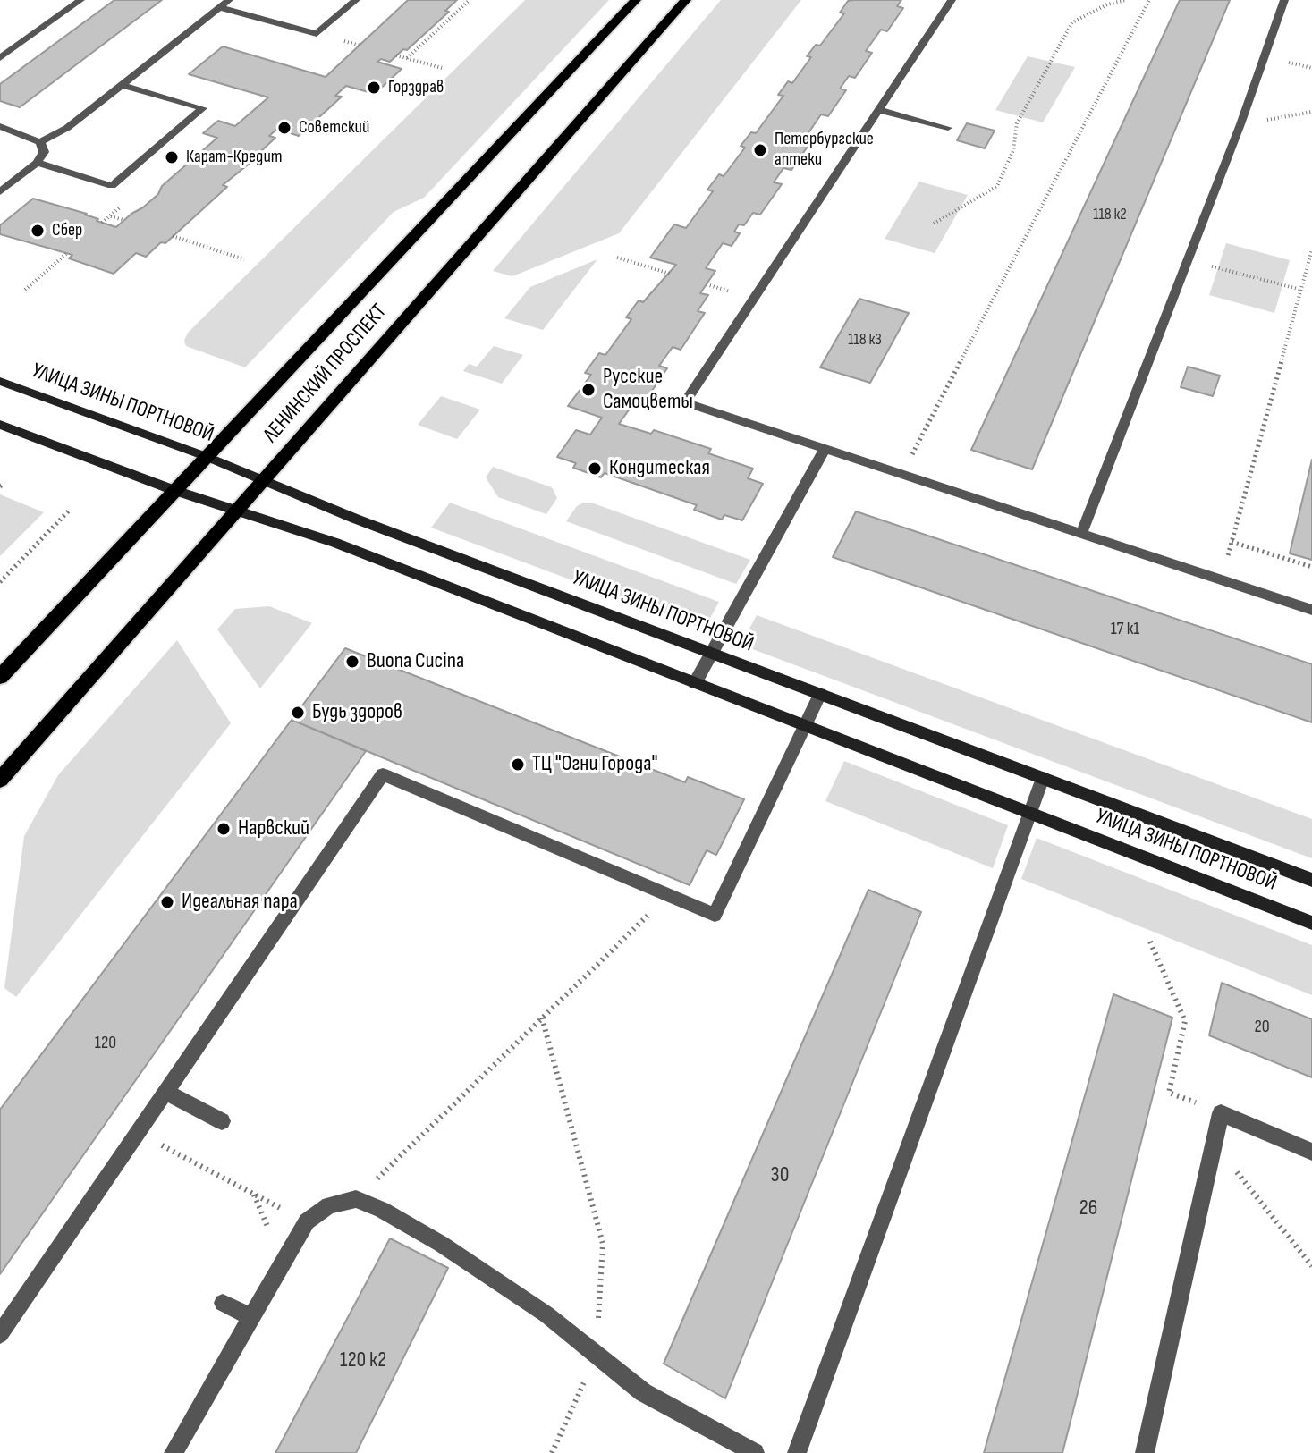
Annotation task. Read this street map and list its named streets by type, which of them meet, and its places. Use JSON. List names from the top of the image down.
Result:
{
  "streets": {
    "main road": ["ЛЕНИНСКИЙ ПРОСПЕКТ", "УЛИЦА ЗИНЫ ПОРТНОВОЙ"]
  },
  "crossings": [
    ["ЛЕНИНСКИЙ ПРОСПЕКТ", "УЛИЦА ЗИНЫ ПОРТНОВОЙ"]
  ],
  "places": [
    "Горздрав",
    "Советский",
    "Петербургские аптеки",
    "Карат-Кредит",
    "Сбер",
    "Русские Самоцветы",
    "Кондитеская",
    "Buona Cucina",
    "Будь здоров",
    "ТЦ \"Огни Города\"",
    "Нарвский",
    "Идеальная пара"
  ],
  "house_numbers": [
    "118 к2",
    "118 к3",
    "17 к1",
    "20",
    "120",
    "30",
    "26",
    "120 к2"
  ]
}
